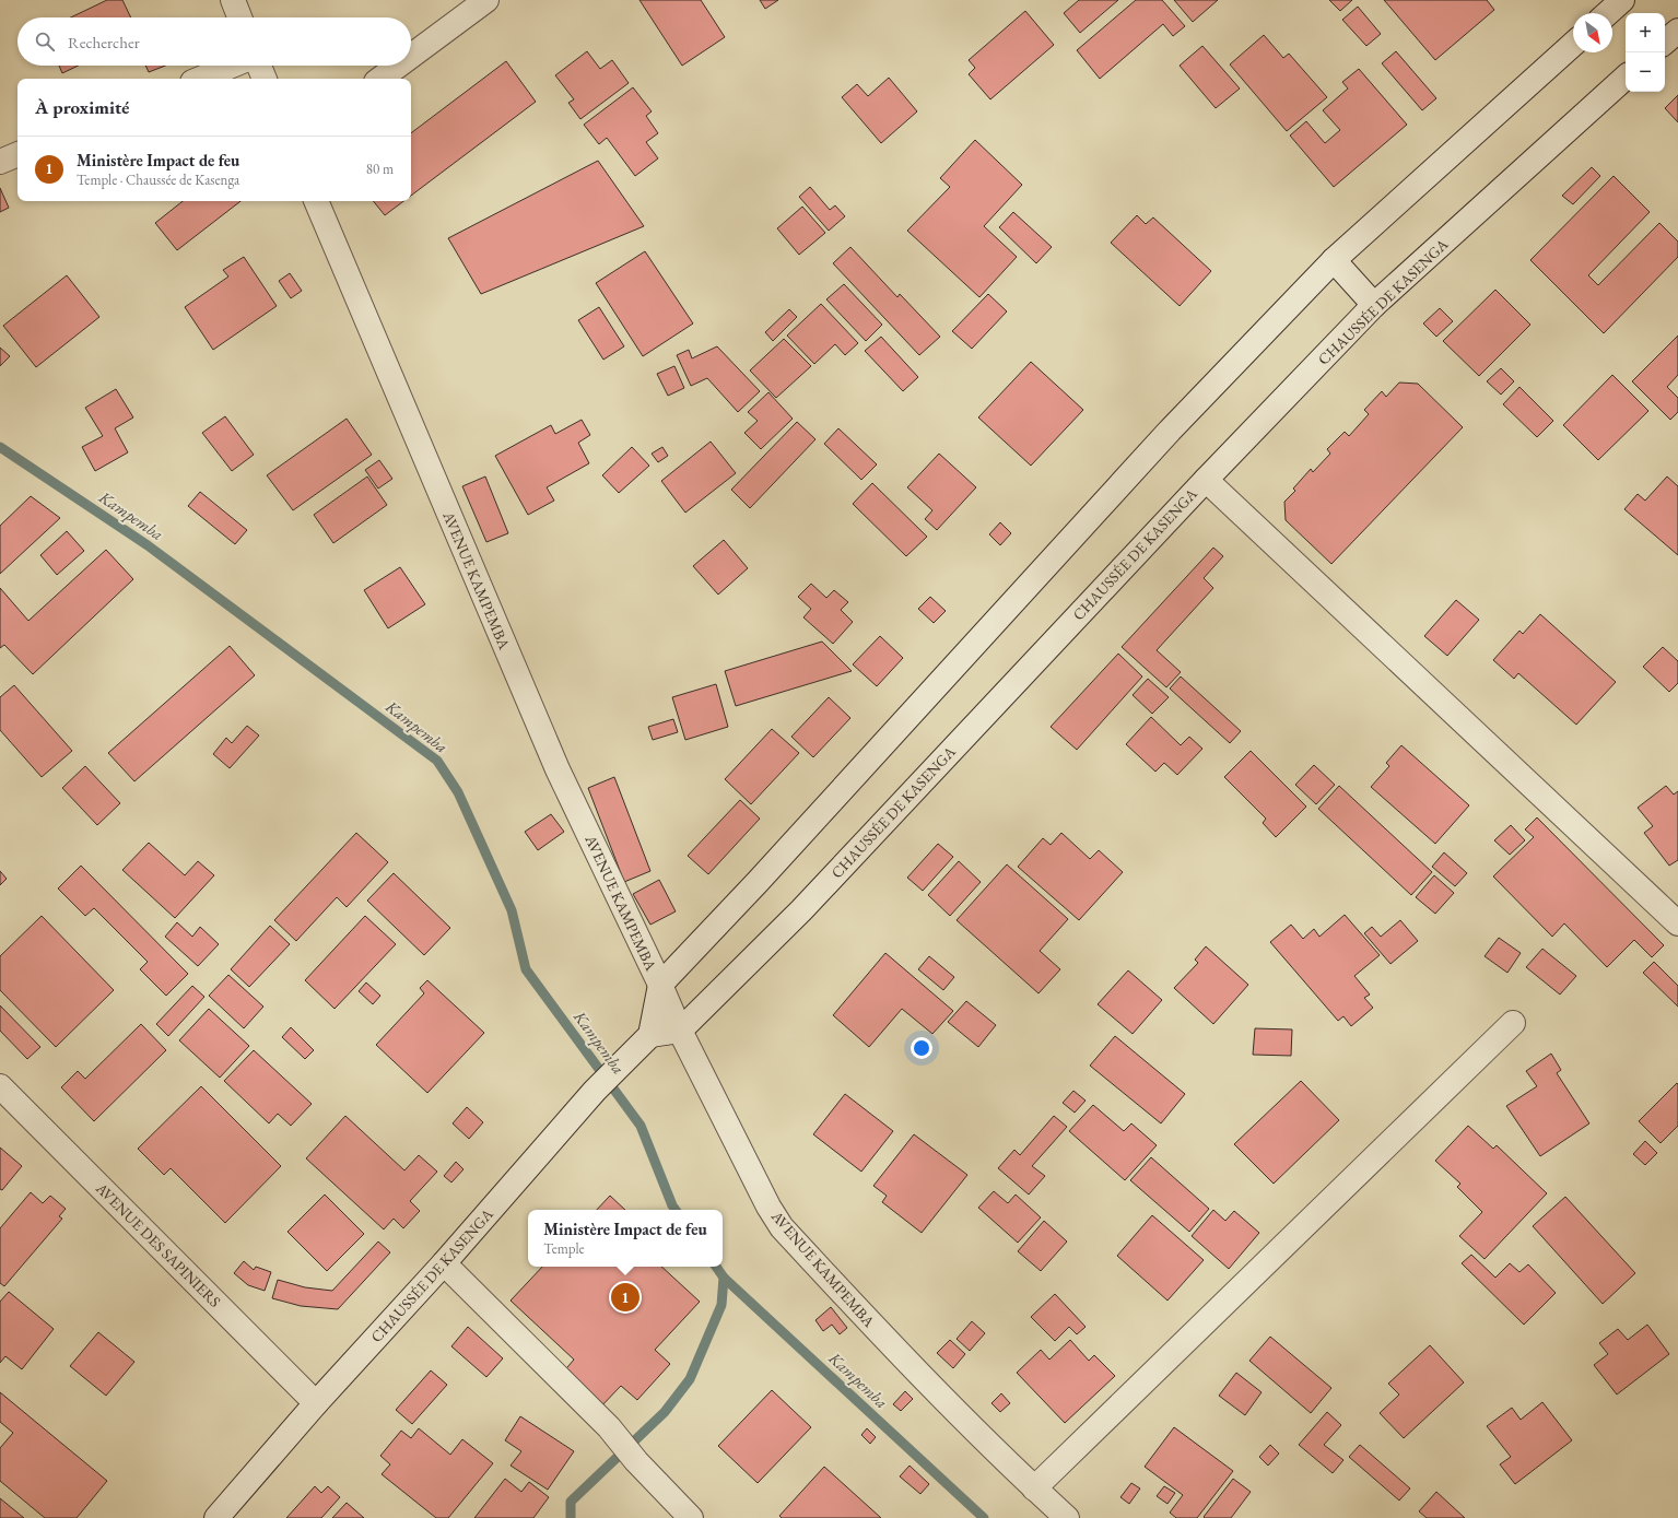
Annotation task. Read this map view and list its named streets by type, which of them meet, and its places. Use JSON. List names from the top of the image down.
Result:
{
  "streets": {
    "street": ["CHAUSSÉE DE KASENGA", "AVENUE KAMPEMBA", "AVENUE DES SAPINIERS"]
  },
  "crossings": [
    ["CHAUSSÉE DE KASENGA", "AVENUE KAMPEMBA"],
    ["CHAUSSÉE DE KASENGA", "AVENUE DES SAPINIERS"]
  ],
  "water": ["Kampemba"],
  "north": "bottom right",
  "page": {
    "map_buttons": ["+", "−"],
    "search": "Rechercher",
    "heading": "À proximité",
    "list": [
      {
        "mark": "1",
        "name": "Ministère Impact de feu",
        "note": "Temple · Chaussée de Kasenga",
        "value": "80 m"
      }
    ],
    "popup": ["Ministère Impact de feu", "Temple"],
    "pins": "1"
  }
}
